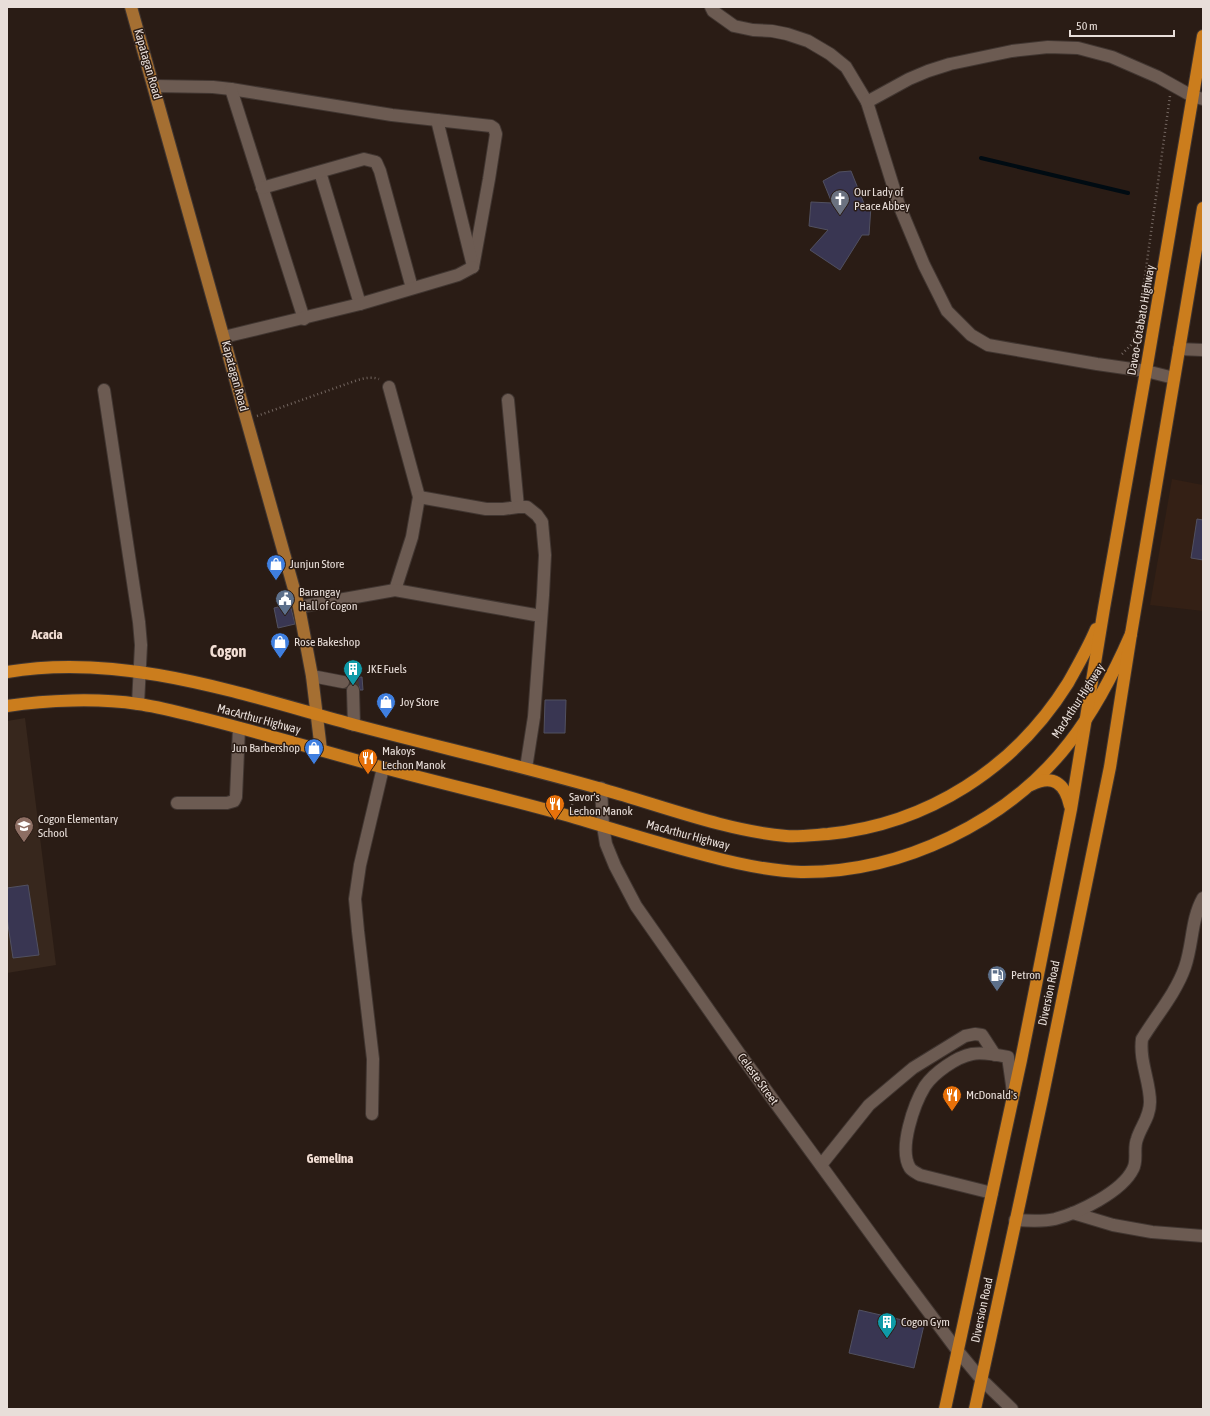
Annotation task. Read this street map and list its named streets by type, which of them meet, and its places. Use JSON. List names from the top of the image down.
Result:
{
  "streets": {
    "highway": ["Davao-Cotabato Highway", "MacArthur Highway", "Diversion Road"],
    "main road": ["Kapatagan Road"],
    "street": ["Celeste Street"]
  },
  "crossings": [
    ["Kapatagan Road", "MacArthur Highway"],
    ["Davao-Cotabato Highway", "MacArthur Highway"],
    ["Davao-Cotabato Highway", "Diversion Road"],
    ["MacArthur Highway", "Diversion Road"],
    ["MacArthur Highway", "Celeste Street"],
    ["Diversion Road", "Celeste Street"]
  ],
  "districts": ["Acacia", "Cogon", "Gemelina"],
  "places": {
    "church": ["Our Lady of Peace Abbey"],
    "shop": [
      "Junjun Store",
      "Rose Bakeshop",
      "Joy Store",
      "Jun Barbershop"
    ],
    "public building": ["Barangay Hall of Cogon"],
    "building": ["JKE Fuels", "Cogon Gym"],
    "restaurant": ["Makoys Lechon Manok", "Savor's Lechon Manok", "McDonald's"],
    "school or university": ["Cogon Elementary School"],
    "fuel station": ["Petron"]
  },
  "scale_bar": "50 m"
}
